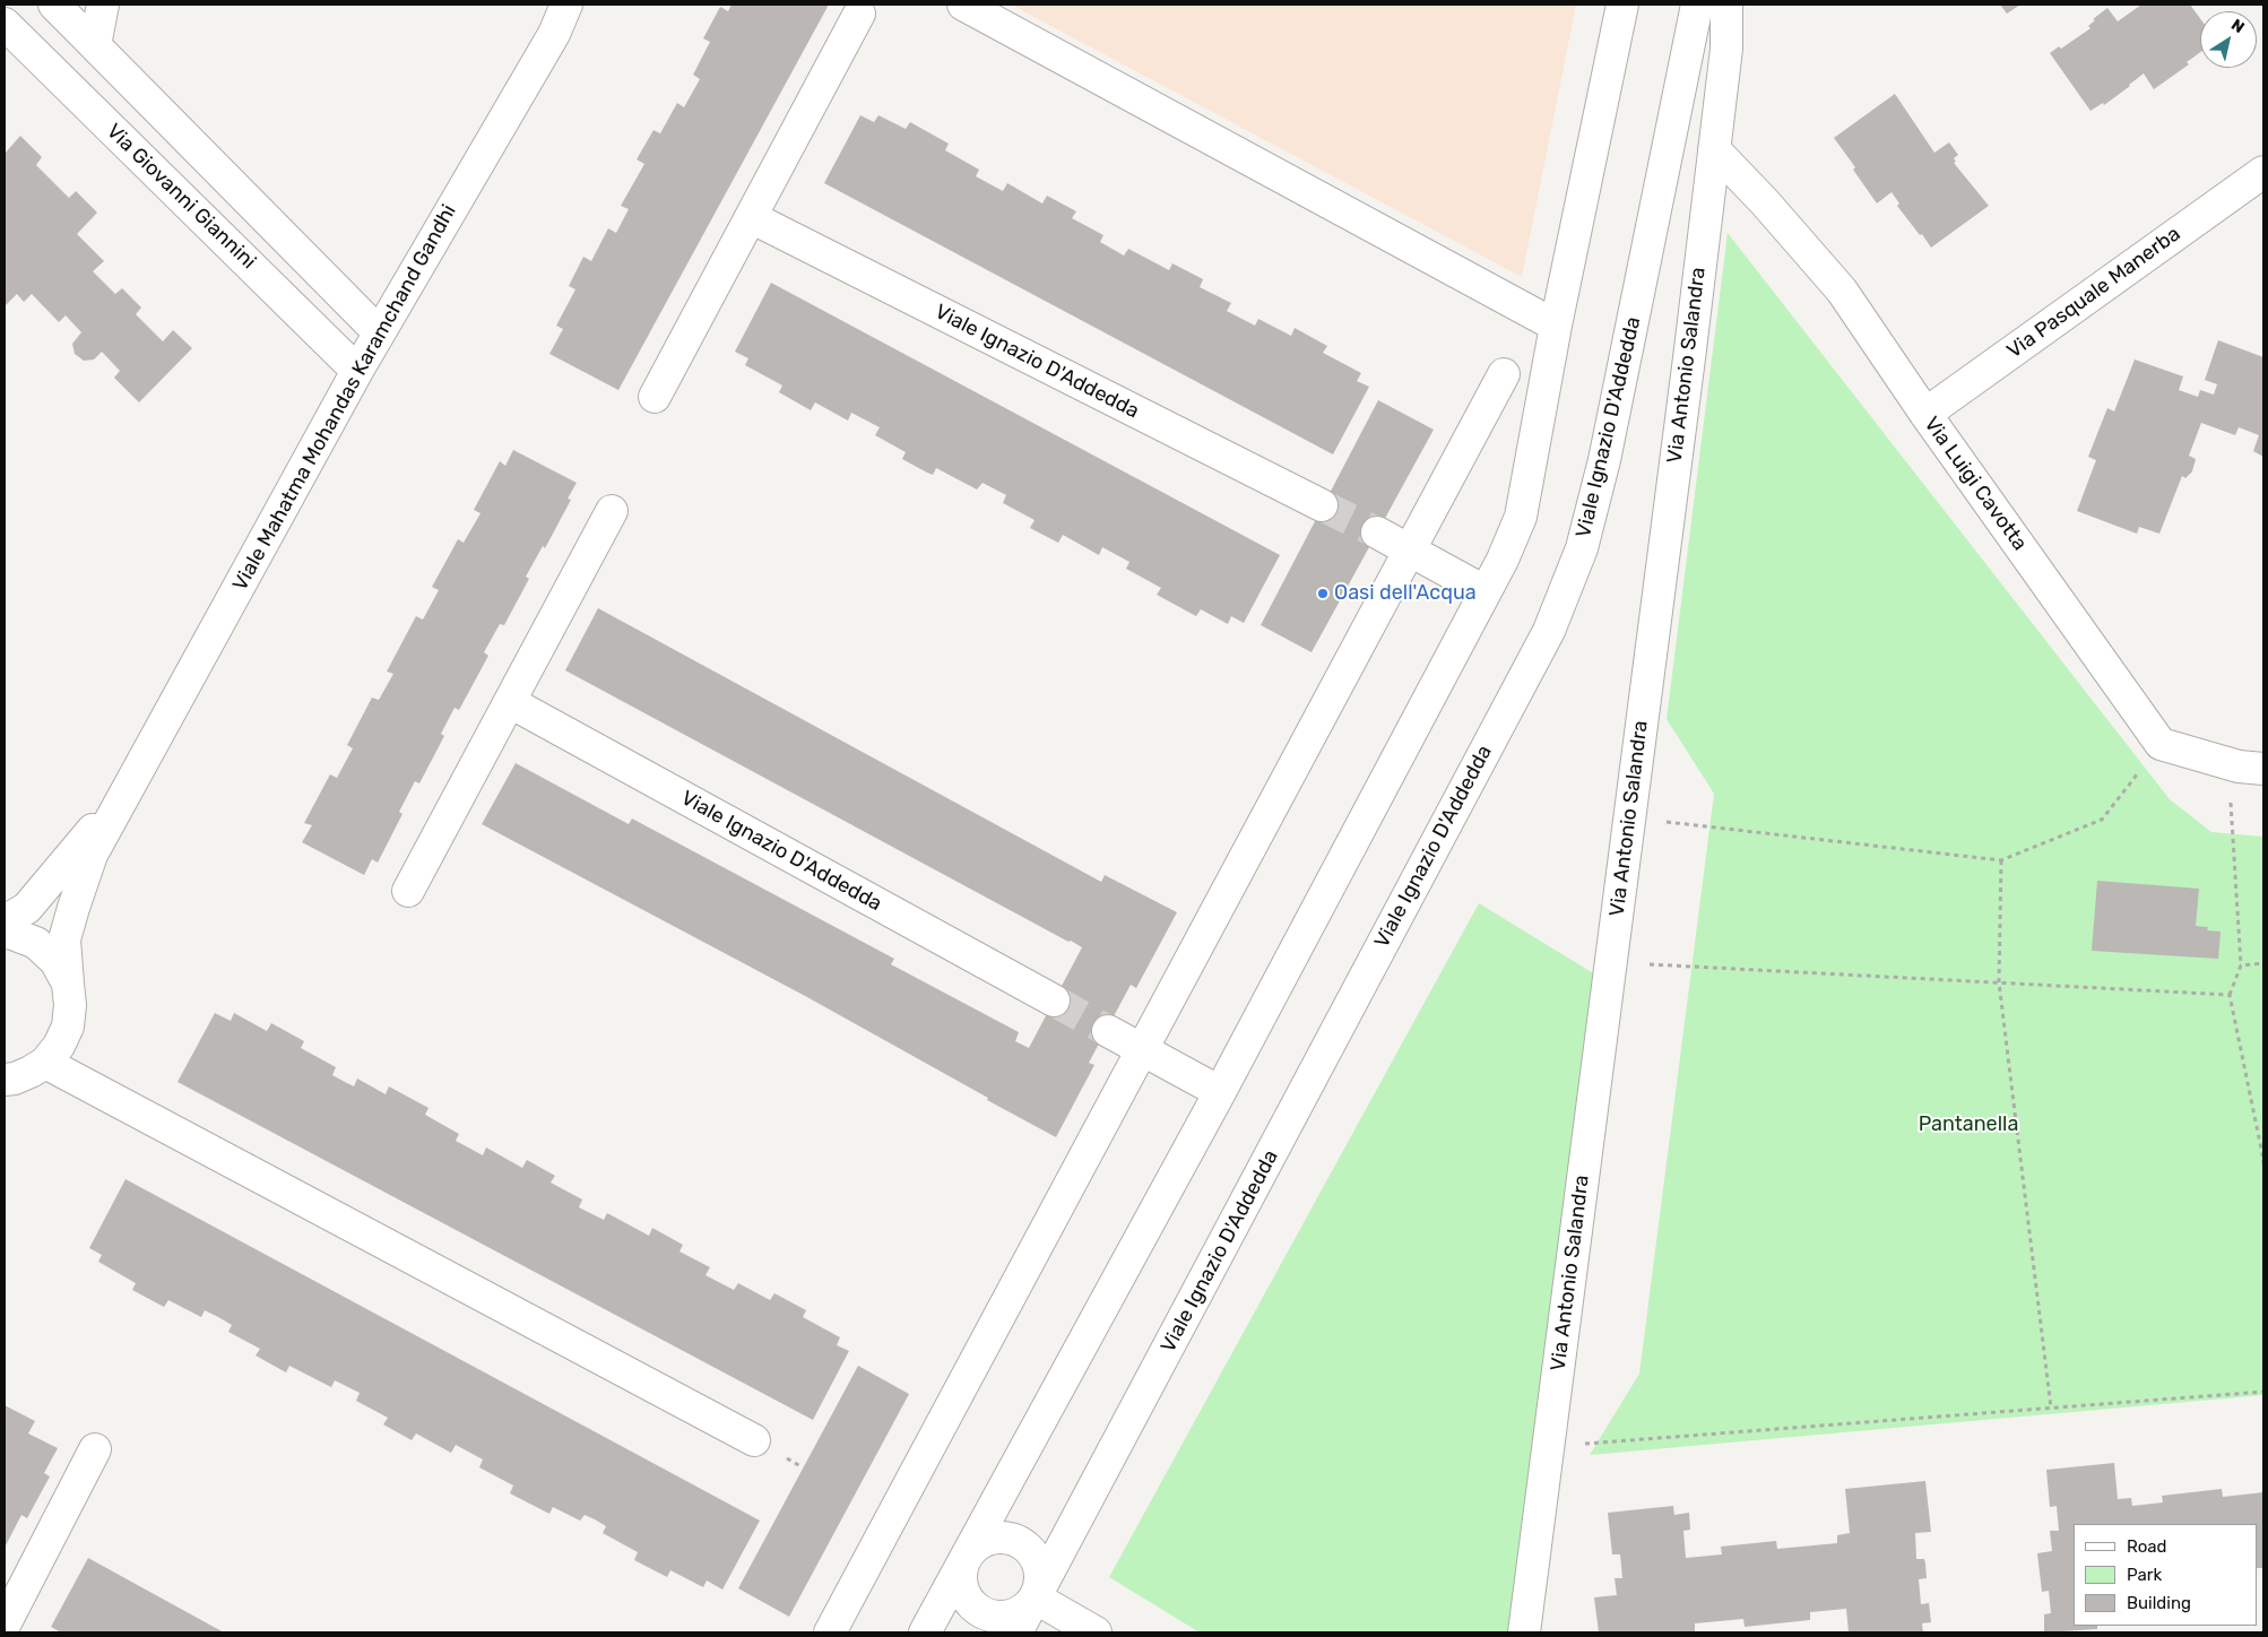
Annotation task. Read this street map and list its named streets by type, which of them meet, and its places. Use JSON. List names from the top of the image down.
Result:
{
  "streets": {
    "street": [
      "Via Giovanni Giannini",
      "Via Pasquale Manerba",
      "Viale Ignazio D'Addedda",
      "Via Antonio Salandra",
      "Viale Mahatma Mohandas Karamchand Gandhi",
      "Via Luigi Cavotta"
    ]
  },
  "crossings": [
    ["Via Giovanni Giannini", "Viale Mahatma Mohandas Karamchand Gandhi"],
    ["Via Pasquale Manerba", "Via Luigi Cavotta"],
    ["Via Antonio Salandra", "Via Luigi Cavotta"]
  ],
  "parks": ["Pantanella"],
  "places": ["Oasi dell'Acqua"],
  "legend": ["Road", "Park", "Building"],
  "north": "top right"
}
